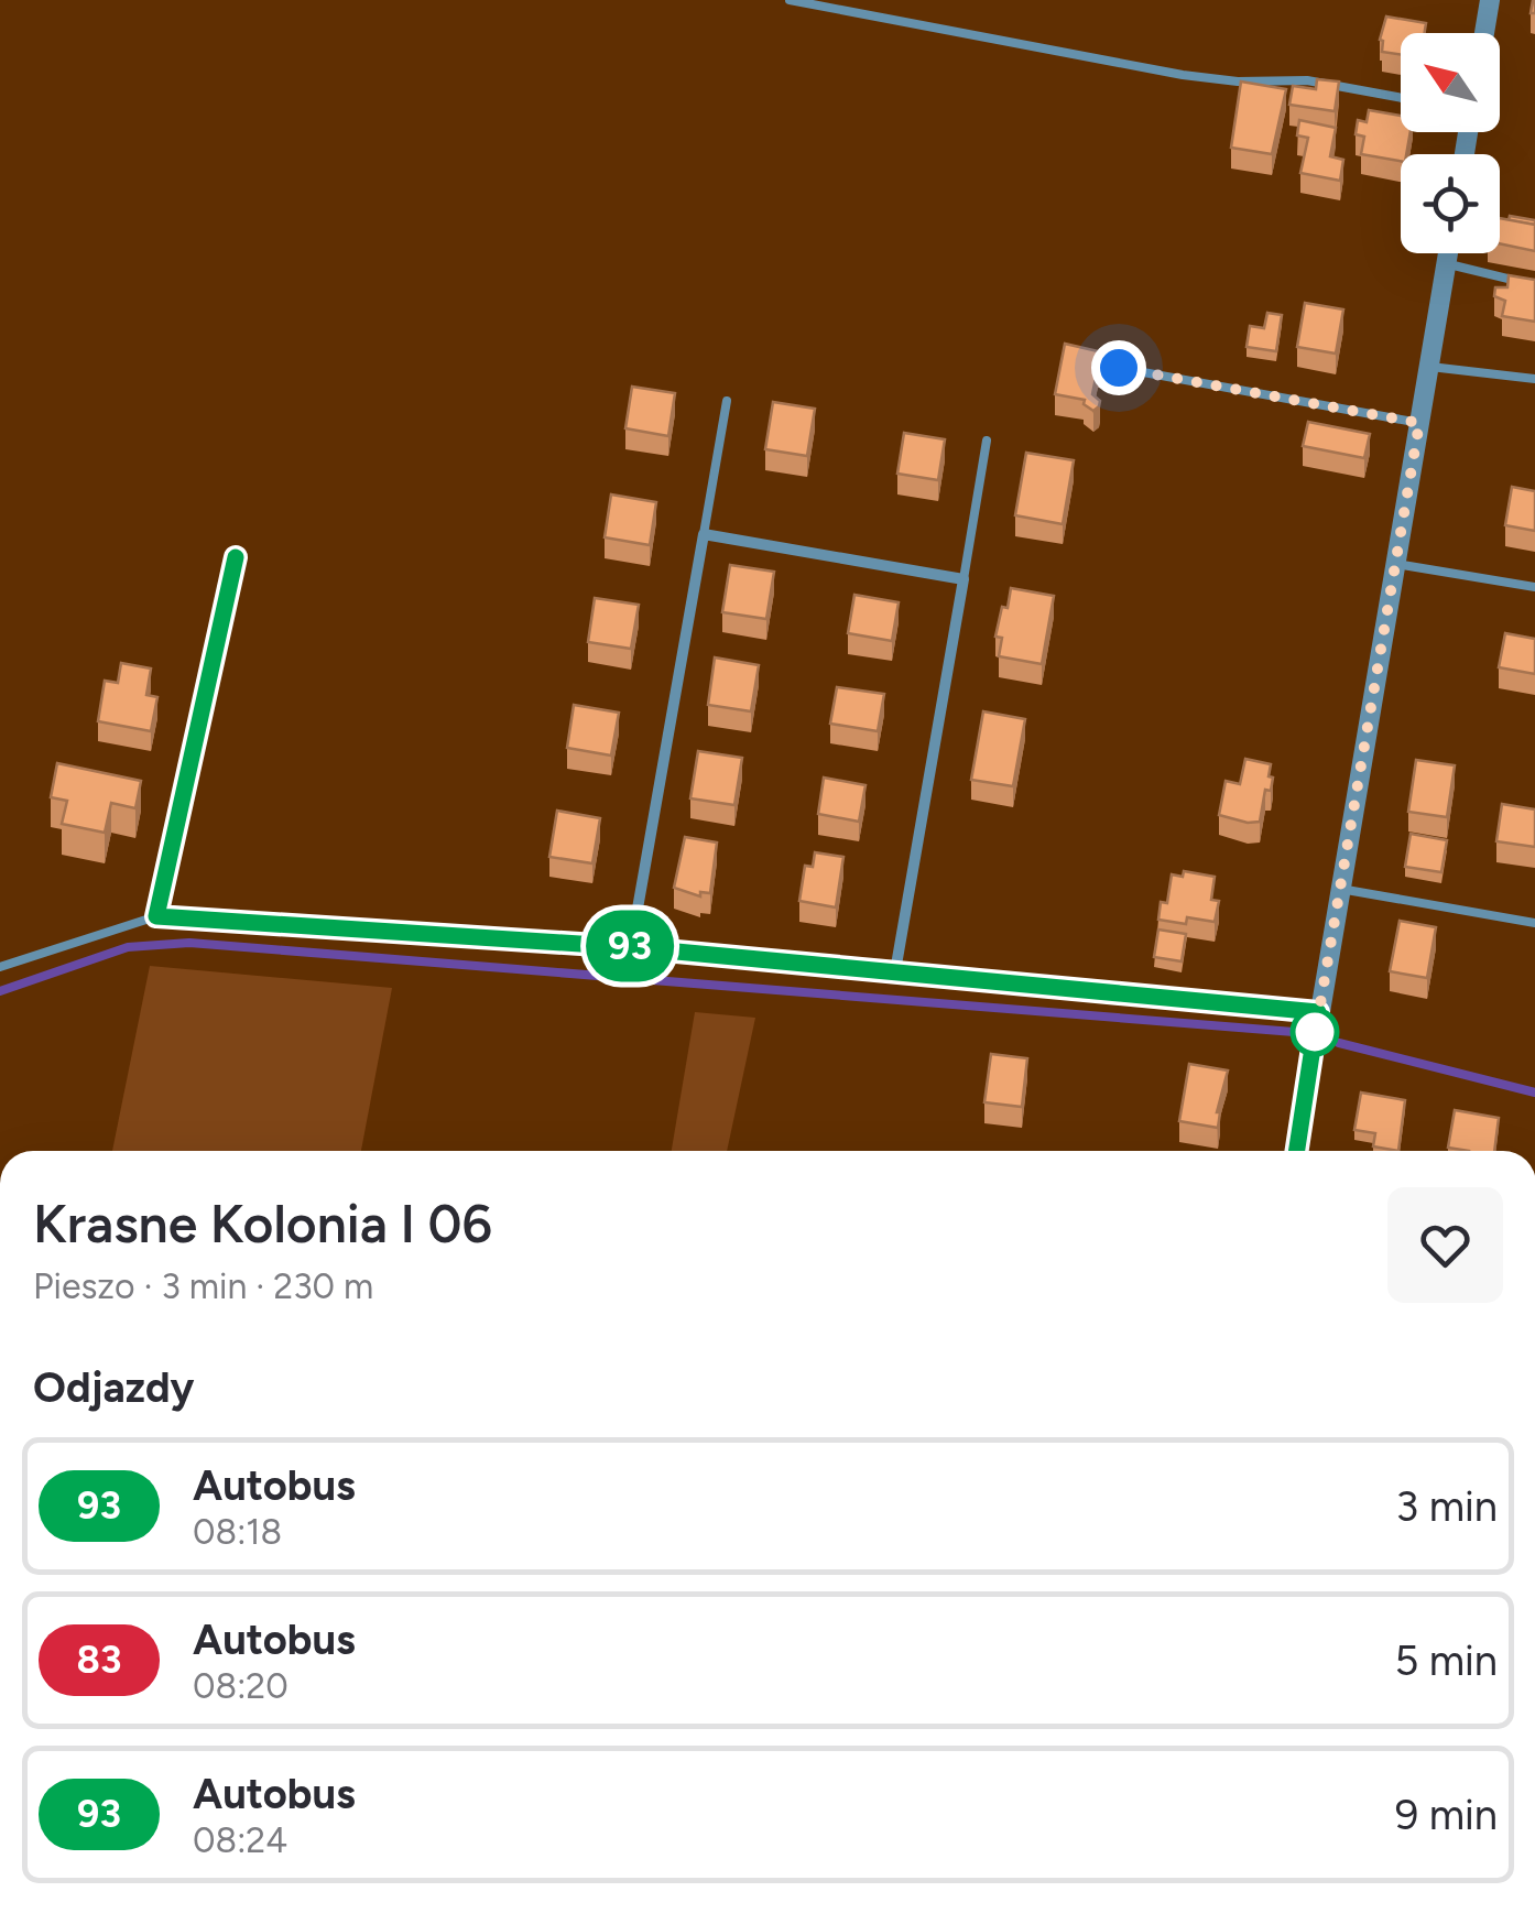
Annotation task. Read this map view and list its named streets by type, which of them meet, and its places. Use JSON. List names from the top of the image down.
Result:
{
  "lines": ["bus line 93"],
  "north": "top left",
  "page": {
    "on_map": "93",
    "heading": [
      ["Krasne Kolonia I 06", "Pieszo · 3 min · 230 m"],
      "Odjazdy"
    ],
    "list": [
      {
        "mark": "93",
        "name": "Autobus",
        "note": "08:18",
        "value": "3 min"
      },
      {
        "mark": "83",
        "name": "Autobus",
        "note": "08:20",
        "value": "5 min"
      },
      {
        "mark": "93",
        "name": "Autobus",
        "note": "08:24",
        "value": "9 min"
      }
    ]
  }
}
